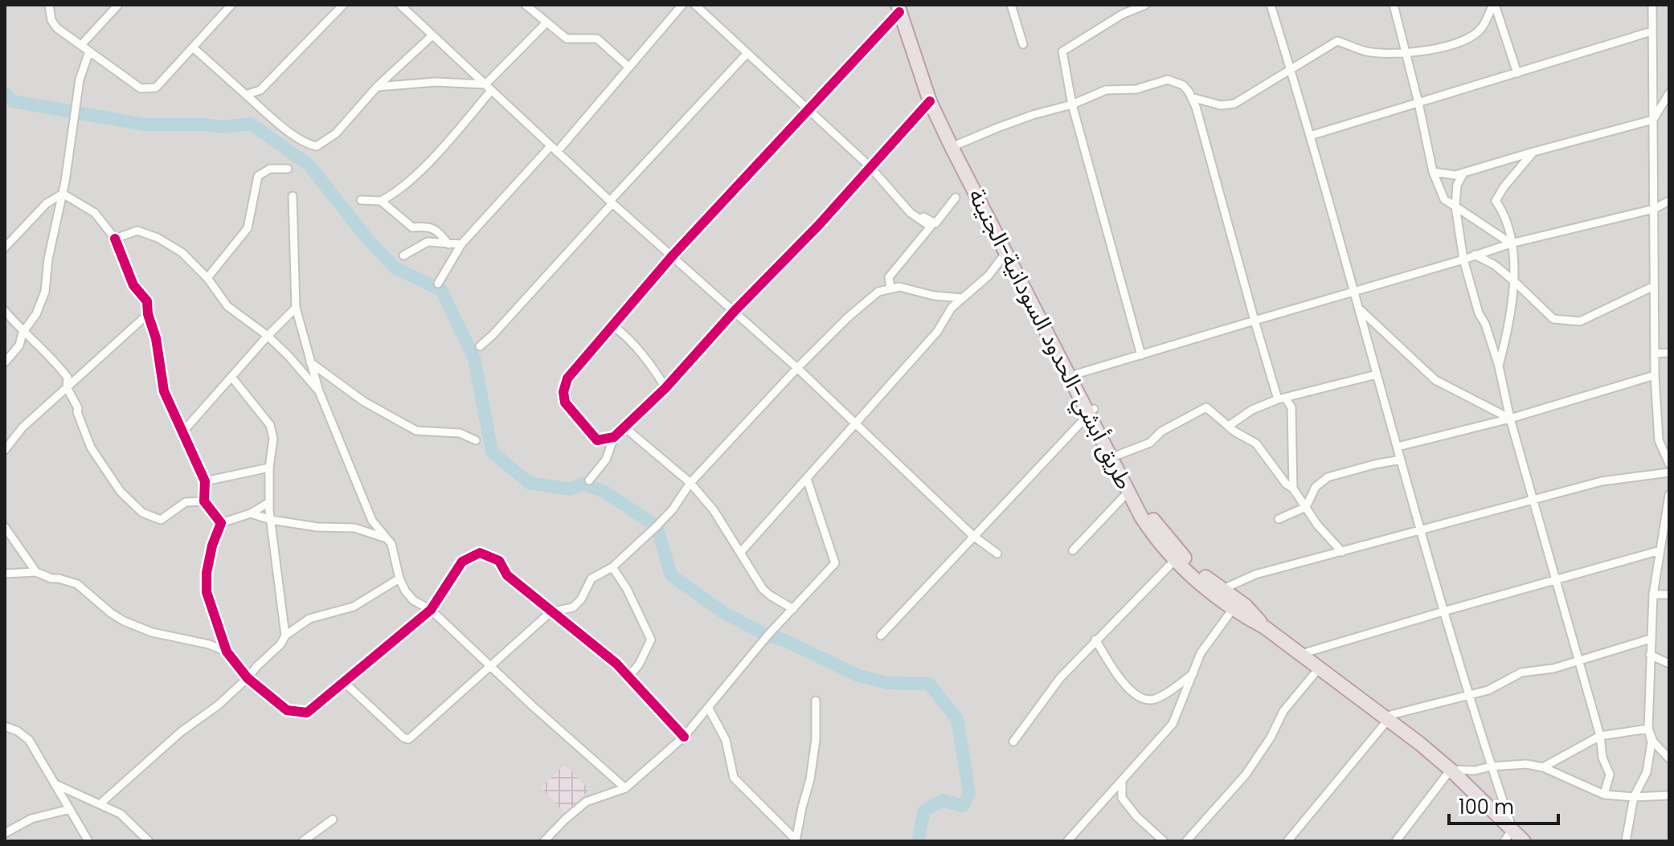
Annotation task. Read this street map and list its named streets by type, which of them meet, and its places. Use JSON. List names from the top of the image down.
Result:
{
  "streets": {
    "highway": ["طريق أبشي-الحدود السودانية-الجنينة"]
  },
  "scale_bar": "100 m"
}
